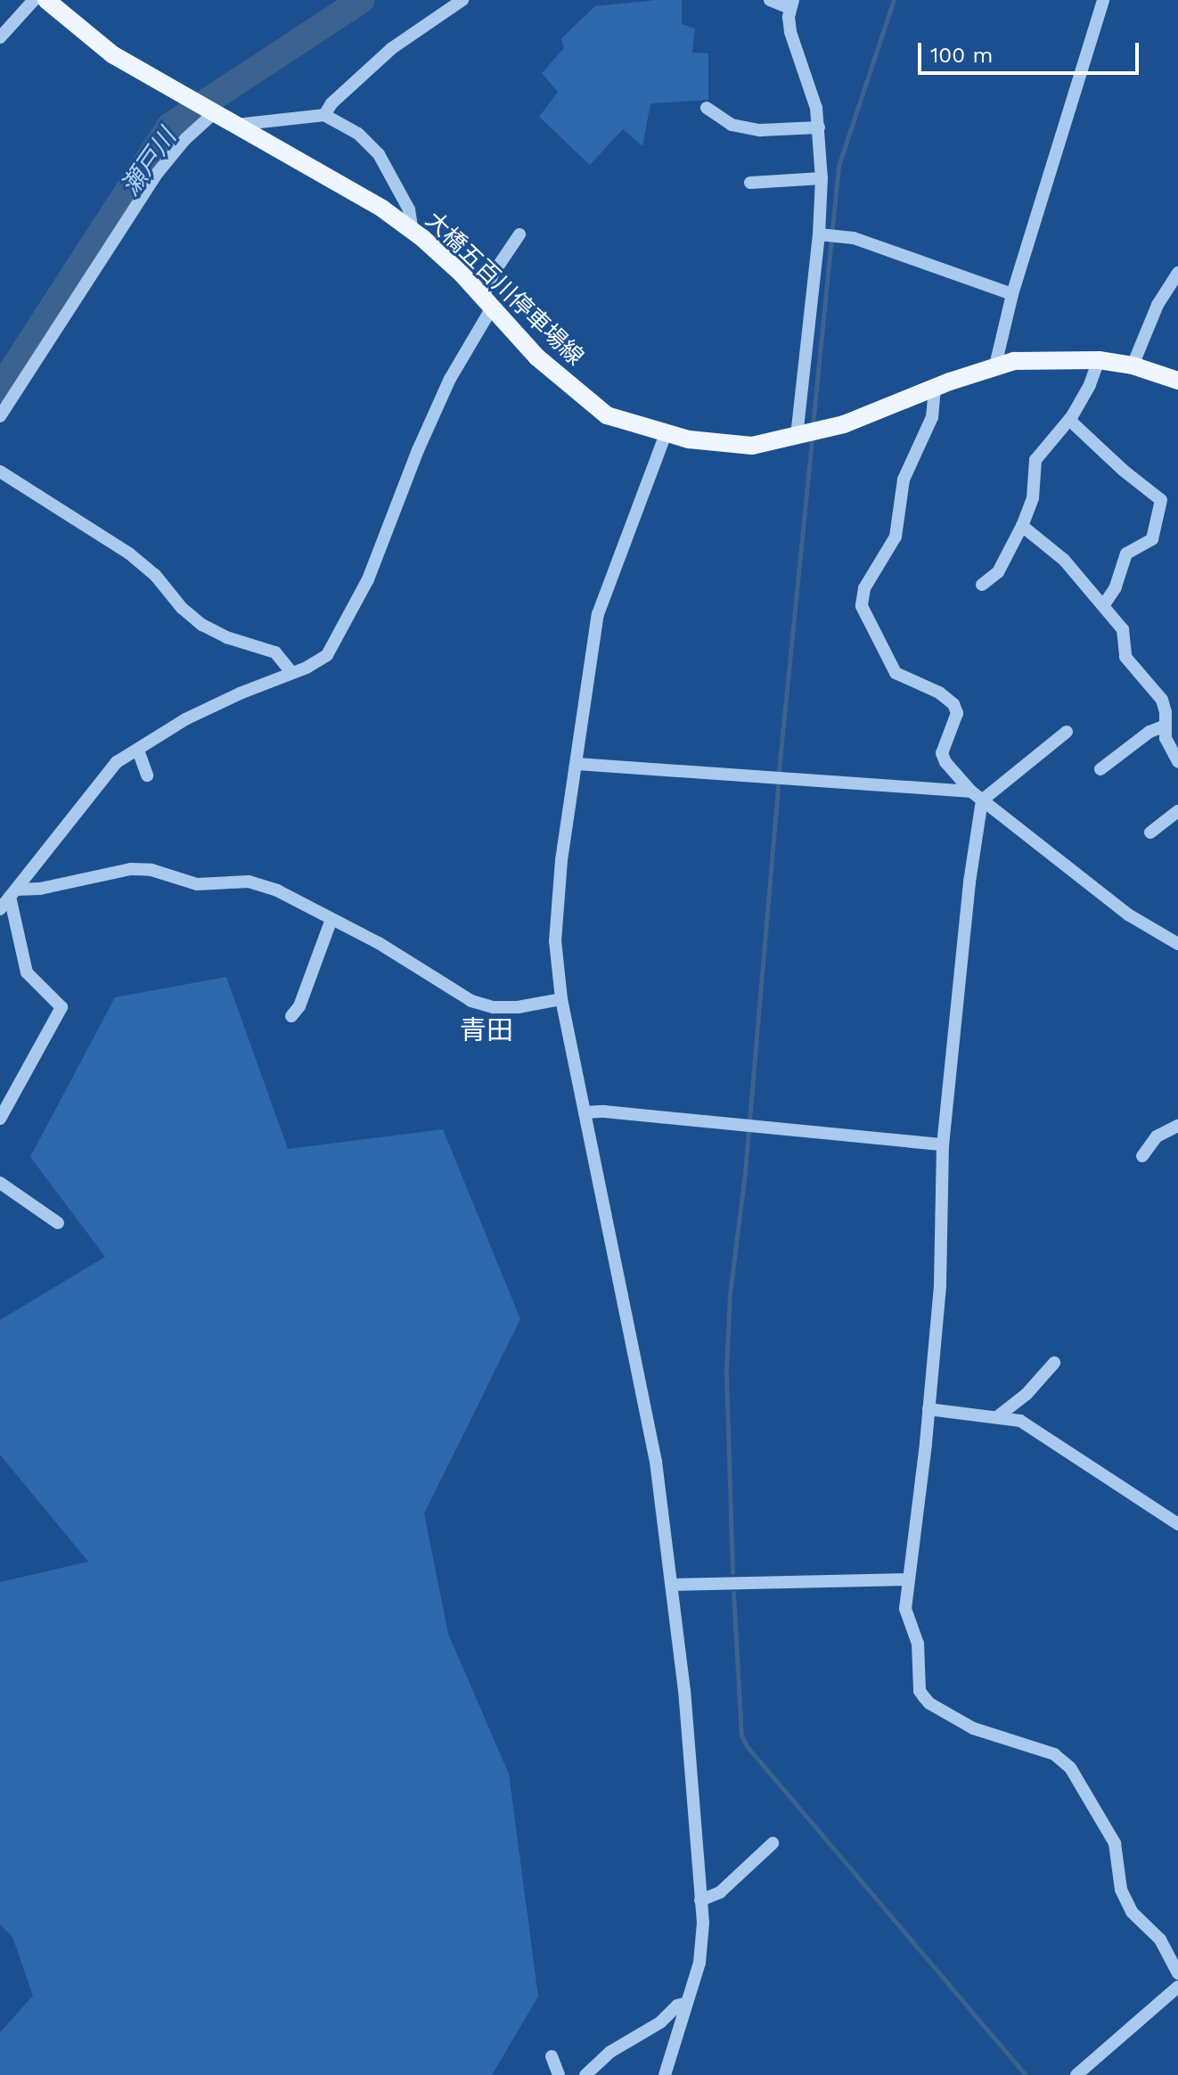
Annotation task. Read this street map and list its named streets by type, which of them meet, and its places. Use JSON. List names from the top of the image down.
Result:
{
  "streets": {
    "main road": ["大橋五百川停車場線"]
  },
  "districts": ["青田"],
  "water": ["瀬戸川"],
  "scale_bar": "100 m"
}
